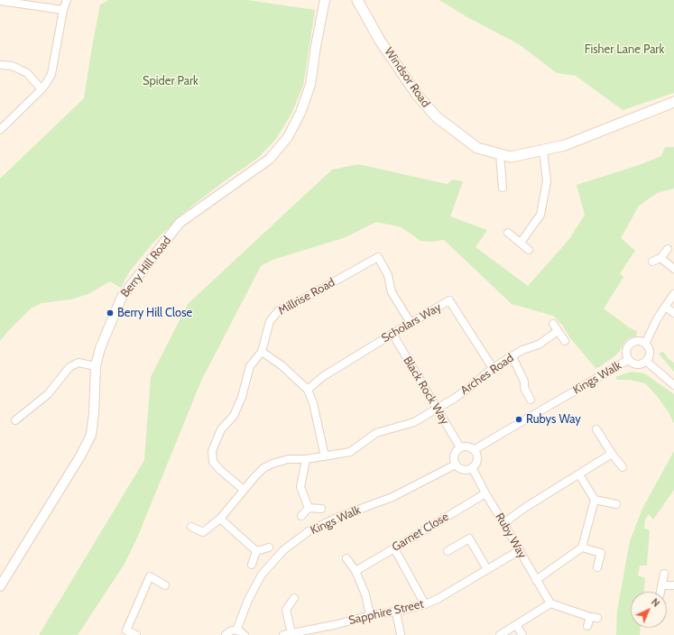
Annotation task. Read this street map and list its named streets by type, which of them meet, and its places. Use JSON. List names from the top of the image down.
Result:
{
  "streets": {
    "main road": ["Windsor Road"],
    "street": [
      "Berry Hill Road",
      "Millrise Road",
      "Scholars Way",
      "Arches Road",
      "Kings Walk",
      "Black Rock Way",
      "Garnet Close",
      "Ruby Way",
      "Sapphire Street"
    ]
  },
  "crossings": [
    ["Millrise Road", "Scholars Way"],
    ["Millrise Road", "Arches Road"],
    ["Scholars Way", "Arches Road"],
    ["Scholars Way", "Black Rock Way"],
    ["Arches Road", "Black Rock Way"],
    ["Kings Walk", "Black Rock Way"],
    ["Kings Walk", "Ruby Way"],
    ["Black Rock Way", "Ruby Way"],
    ["Garnet Close", "Ruby Way"],
    ["Ruby Way", "Sapphire Street"]
  ],
  "parks": ["Fisher Lane Park", "Spider Park"],
  "places": ["Berry Hill Close", "Rubys Way"],
  "north": "top right"
}
